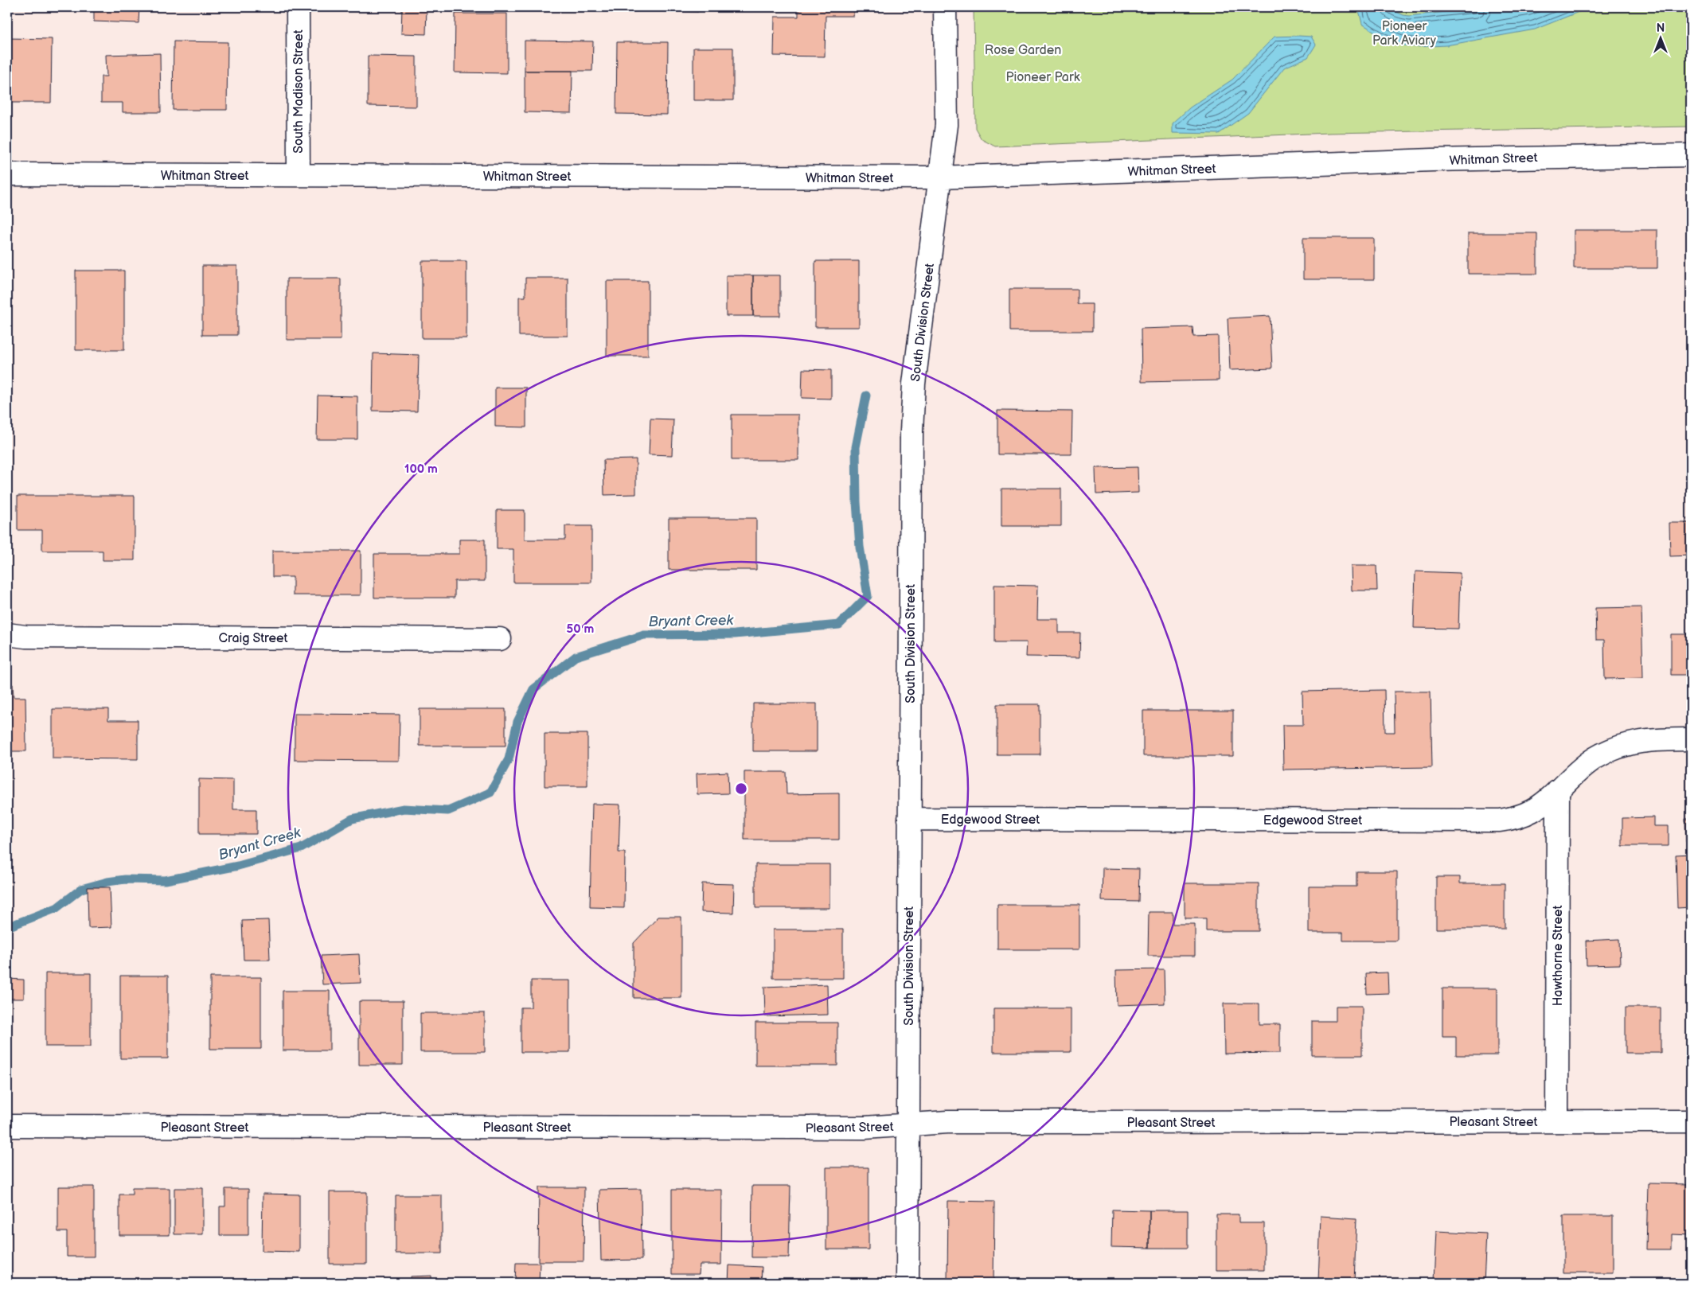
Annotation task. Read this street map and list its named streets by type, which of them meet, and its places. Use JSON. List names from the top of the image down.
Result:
{
  "streets": {
    "street": [
      "South Madison Street",
      "Whitman Street",
      "South Division Street",
      "Craig Street",
      "Edgewood Street",
      "Hawthorne Street",
      "Pleasant Street"
    ]
  },
  "crossings": [
    ["South Madison Street", "Whitman Street"],
    ["Whitman Street", "South Division Street"],
    ["South Division Street", "Edgewood Street"],
    ["South Division Street", "Pleasant Street"],
    ["Edgewood Street", "Hawthorne Street"],
    ["Hawthorne Street", "Pleasant Street"]
  ],
  "water": ["Bryant Creek"],
  "parks": ["Pioneer Park Aviary", "Rose Garden", "Pioneer Park"],
  "north": "top",
  "rings": ["100 m", "50 m"]
}
